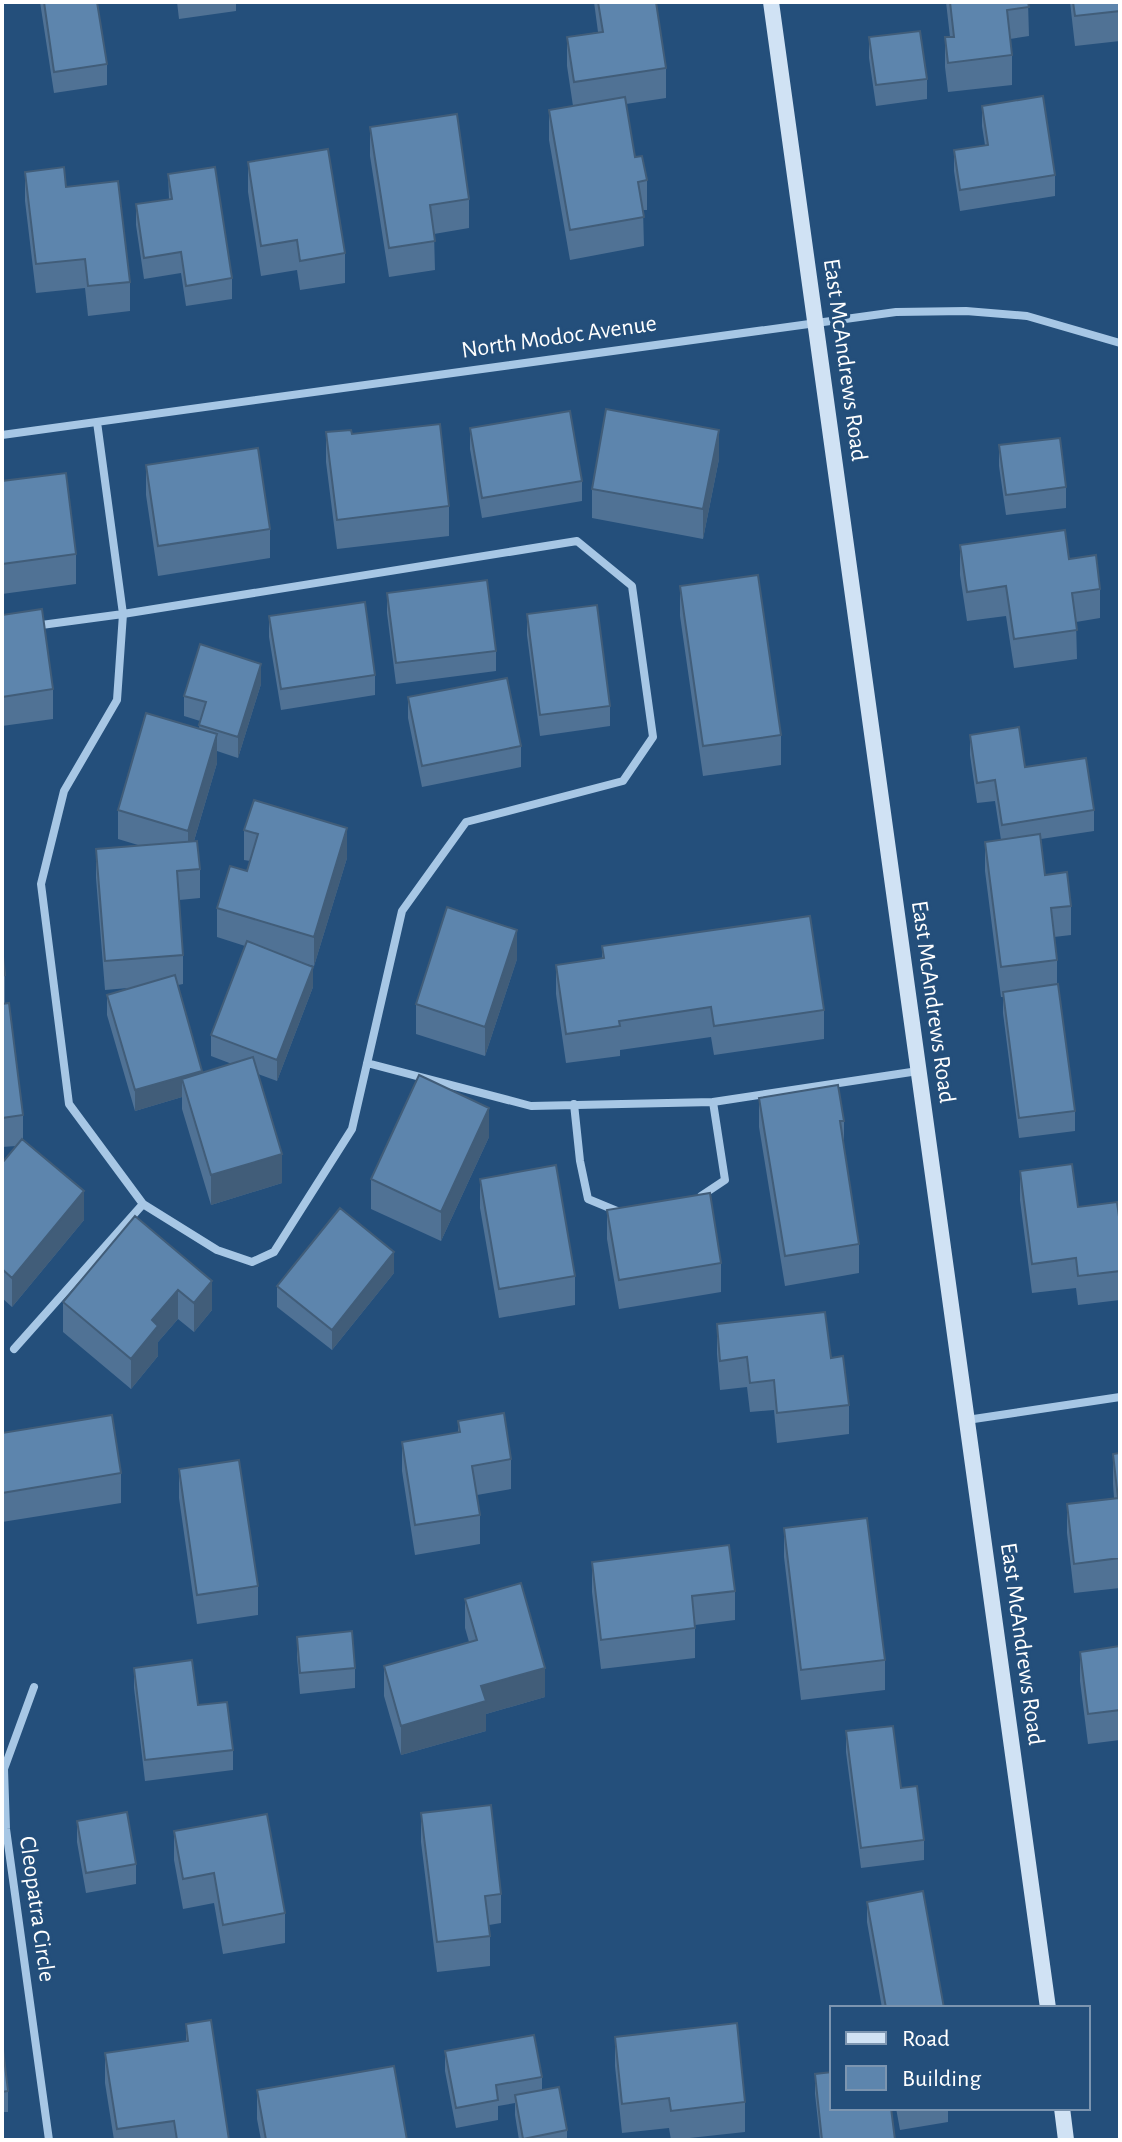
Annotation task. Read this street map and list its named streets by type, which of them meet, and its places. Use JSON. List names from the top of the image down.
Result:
{
  "streets": {
    "main road": ["East McAndrews Road"],
    "street": ["North Modoc Avenue", "Cleopatra Circle"]
  },
  "crossings": [
    ["North Modoc Avenue", "East McAndrews Road"]
  ],
  "legend": ["Road", "Building"]
}
